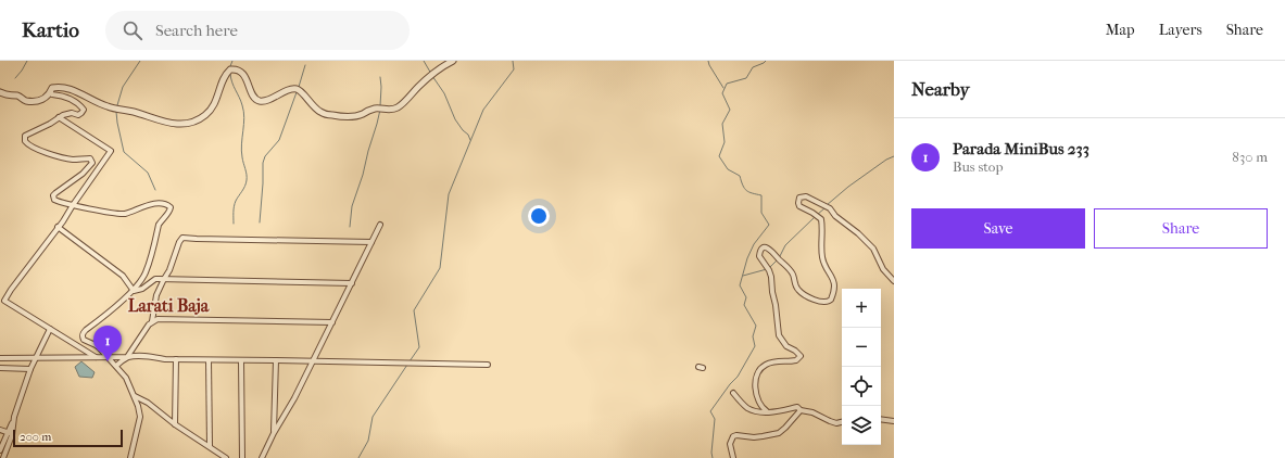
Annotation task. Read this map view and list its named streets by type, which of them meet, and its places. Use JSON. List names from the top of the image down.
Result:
{
  "districts": ["Larati Baja"],
  "scale_bar": "200 m",
  "page": {
    "header": "Kartio",
    "search": "Search here",
    "nav": ["Map", "Layers", "Share"],
    "heading": "Nearby",
    "list": [
      {
        "mark": "1",
        "name": "Parada MiniBus 233",
        "note": "Bus stop",
        "value": "830 m"
      }
    ],
    "buttons": ["Save", "Share"],
    "map_buttons": ["+", "−"],
    "pins": "1",
    "scale": "200 m"
  }
}
